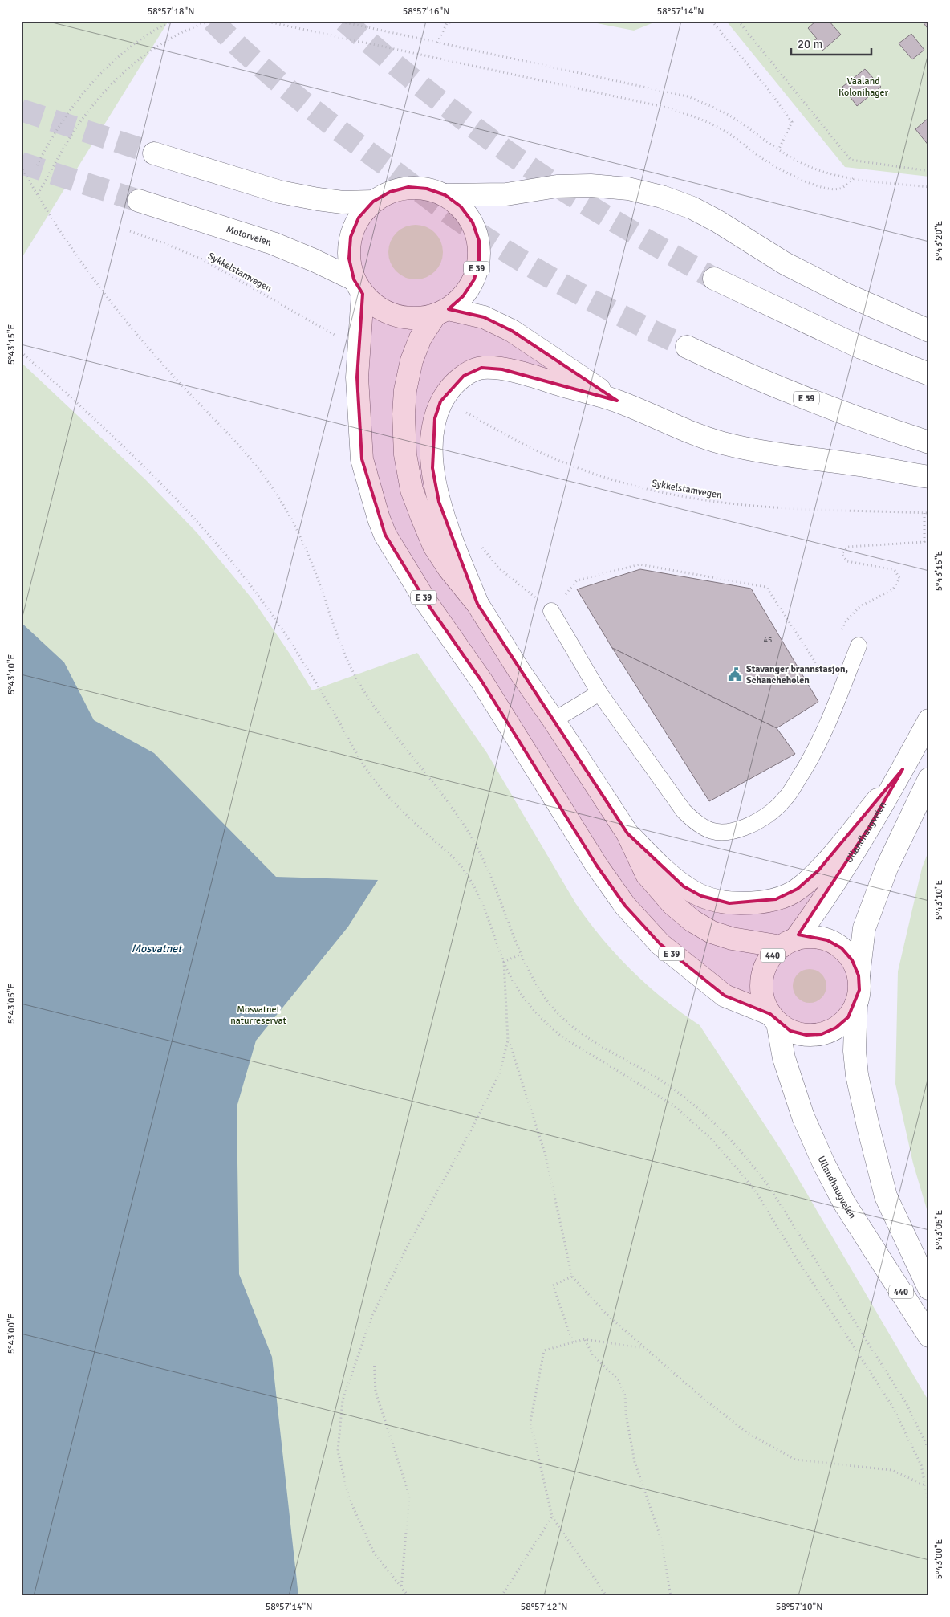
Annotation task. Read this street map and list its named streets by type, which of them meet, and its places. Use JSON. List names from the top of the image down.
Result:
{
  "streets": {
    "main road": [
      "Motorveien",
      "E 39",
      "Ullandhaugveien",
      "440"
    ],
    "path": ["Sykkelstamvegen"]
  },
  "crossings": [
    ["Motorveien", "E 39"],
    ["E 39", "Ullandhaugveien"],
    ["E 39", "440"],
    ["Ullandhaugveien", "440"]
  ],
  "water": ["Mosvatnet"],
  "parks": ["Vaaland Kolonihager", "Mosvatnet naturreservat"],
  "places": {
    "public building": ["Stavanger brannstasjon, Schancheholen"]
  },
  "house_numbers": ["45"],
  "scale_bar": "20 m",
  "coordinates": [
    "58°57'18\"N",
    "58°57'16\"N",
    "58°57'14\"N",
    "5°43'20\"E",
    "5°43'15\"E",
    "5°43'10\"E",
    "5°43'05\"E",
    "5°43'00\"E",
    "58°57'12\"N",
    "58°57'10\"N"
  ]
}
